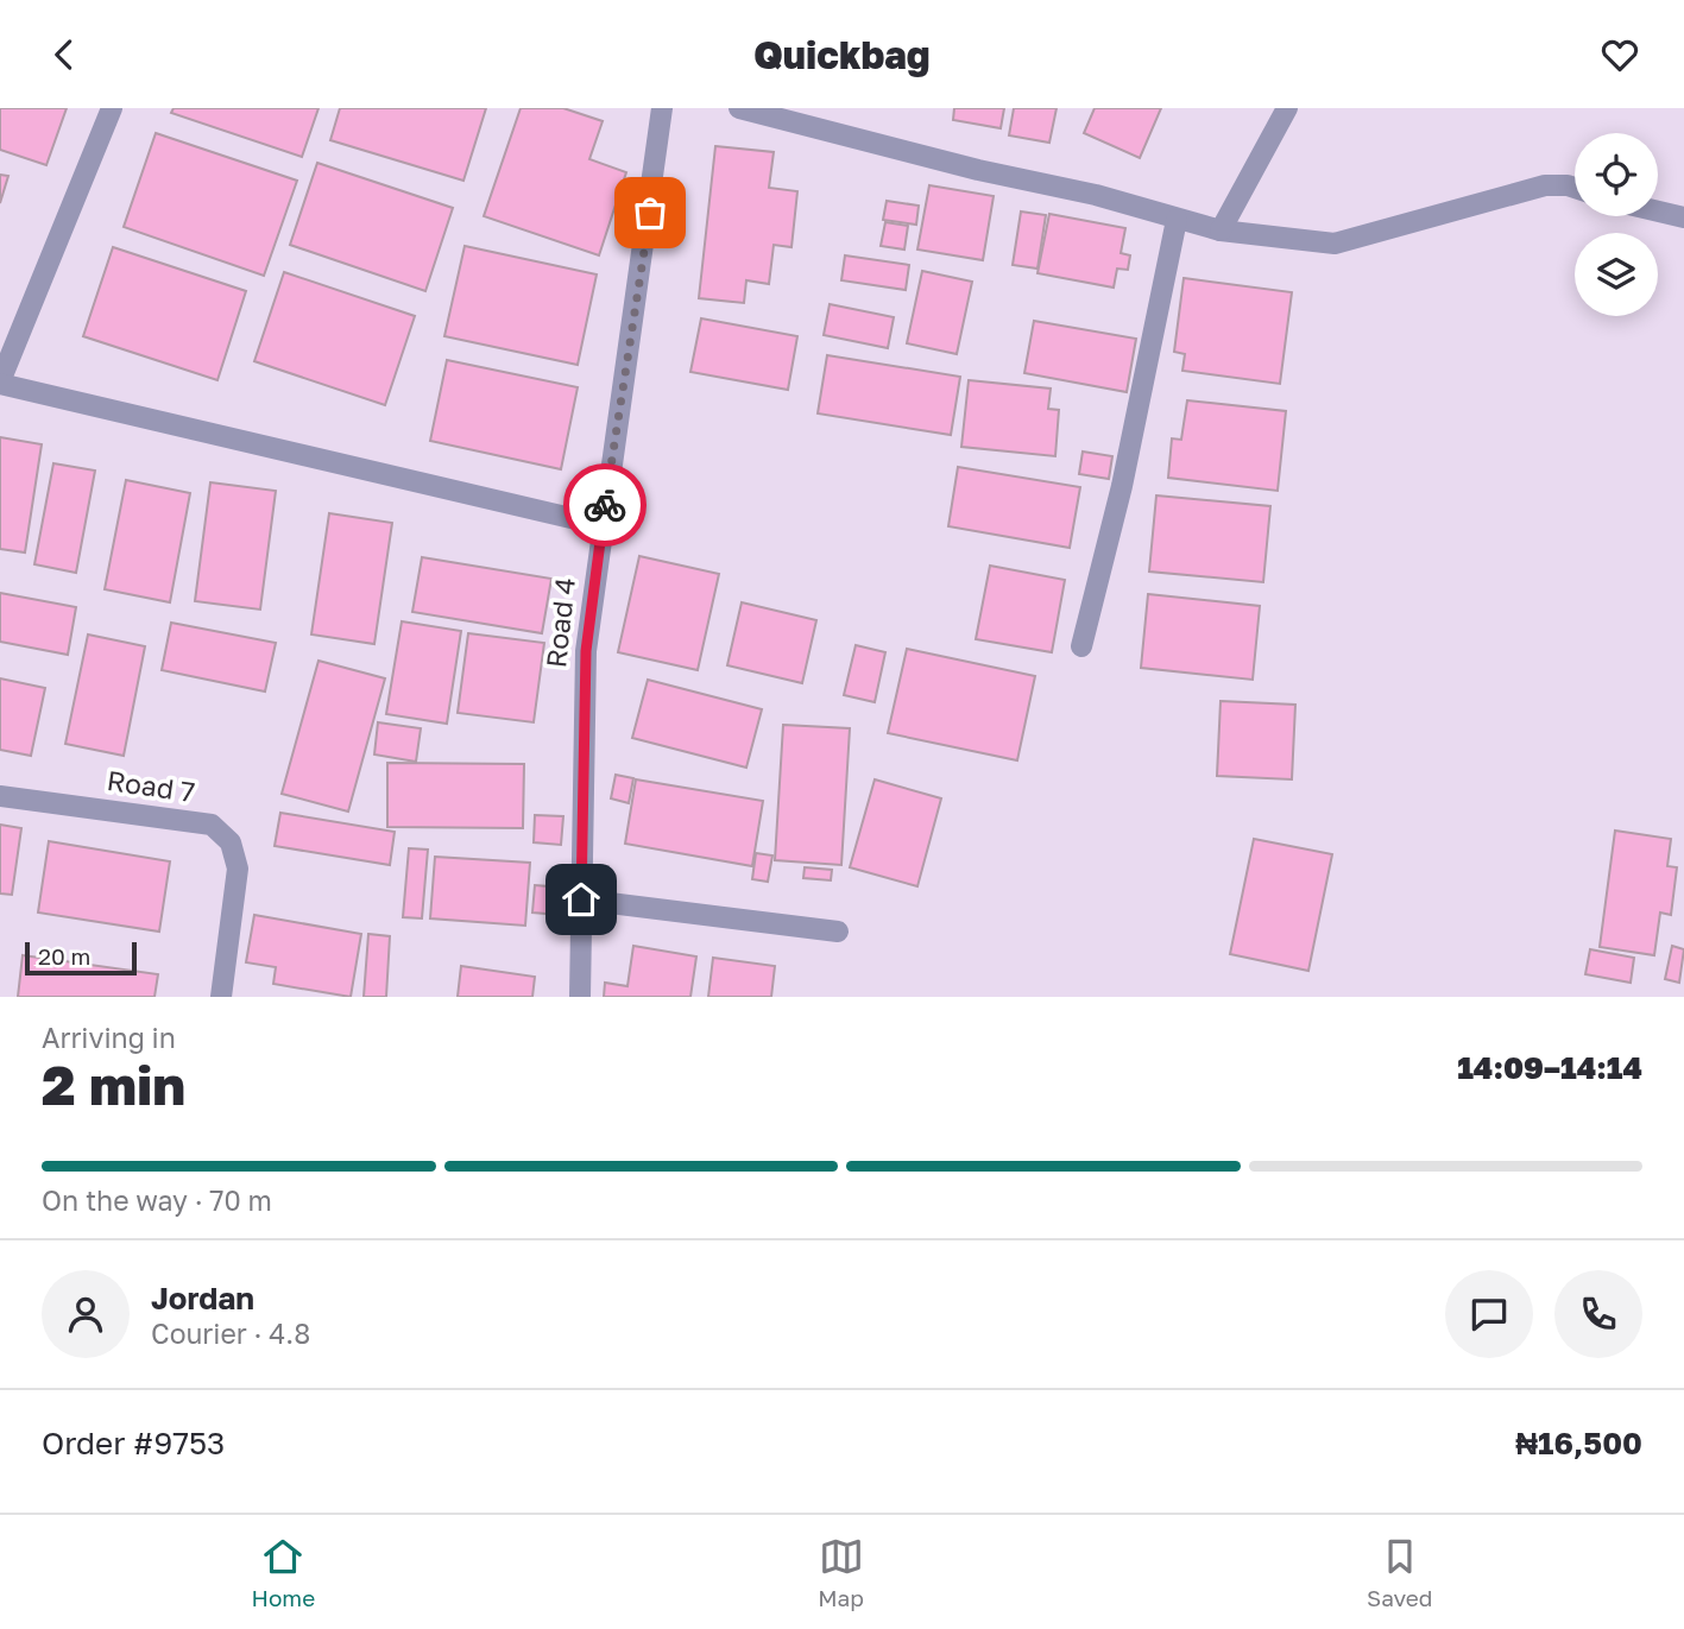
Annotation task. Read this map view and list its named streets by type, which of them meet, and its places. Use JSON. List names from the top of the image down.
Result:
{
  "streets": {
    "street": ["Road 4", "Road 7"]
  },
  "scale_bar": "20 m",
  "page": {
    "header": "Quickbag",
    "scale": "20 m",
    "heading": ["2 min", "Arriving in", "14:09–14:14"],
    "panel": [
      "Jordan",
      "Courier · 4.8",
      "Order #9753",
      "₦16,500"
    ],
    "bar": "On the way · 70 m",
    "tabs": ["Home", "Map", "Saved"]
  }
}
